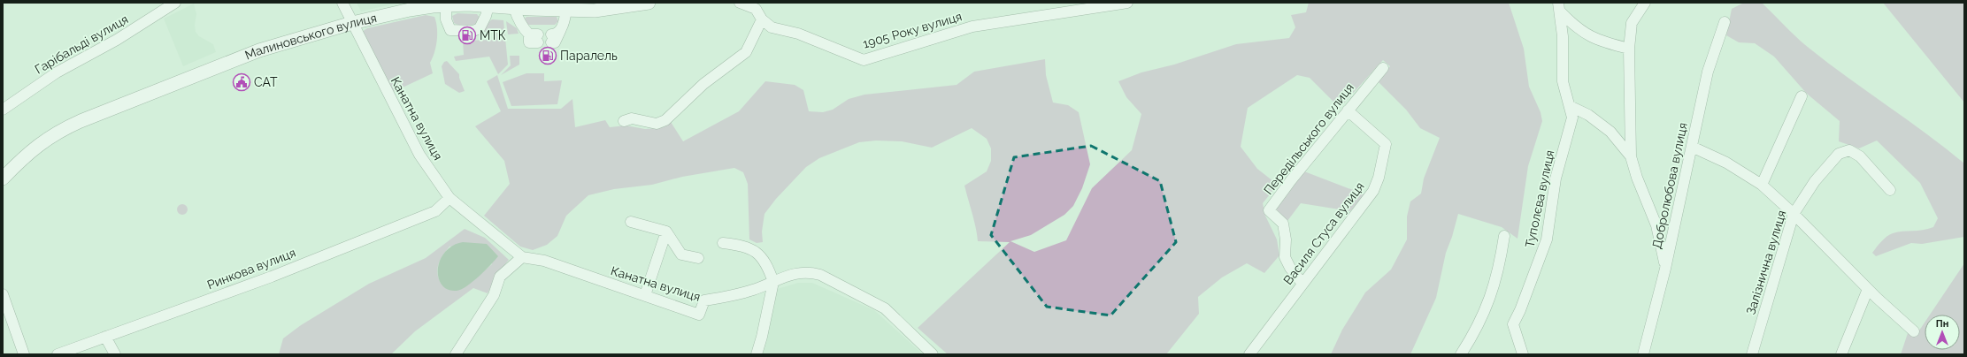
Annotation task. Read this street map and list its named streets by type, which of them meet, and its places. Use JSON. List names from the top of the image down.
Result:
{
  "streets": {
    "main road": ["Малиновського вулиця"],
    "street": [
      "1905 Року вулиця",
      "Гарібальді вулиця",
      "Канатна вулиця",
      "Передільського вулиця",
      "Добролюбова вулиця",
      "Туполєва вулиця",
      "Василя Стуса вулиця",
      "Залізнична вулиця",
      "Ринкова вулиця"
    ]
  },
  "crossings": [
    ["Малиновського вулиця", "Канатна вулиця"],
    ["Канатна вулиця", "Ринкова вулиця"],
    ["Передільського вулиця", "Василя Стуса вулиця"]
  ],
  "places": {
    "fuel station": ["МТК", "Паралель"],
    "public building": ["САТ"]
  },
  "north": "top"
}
